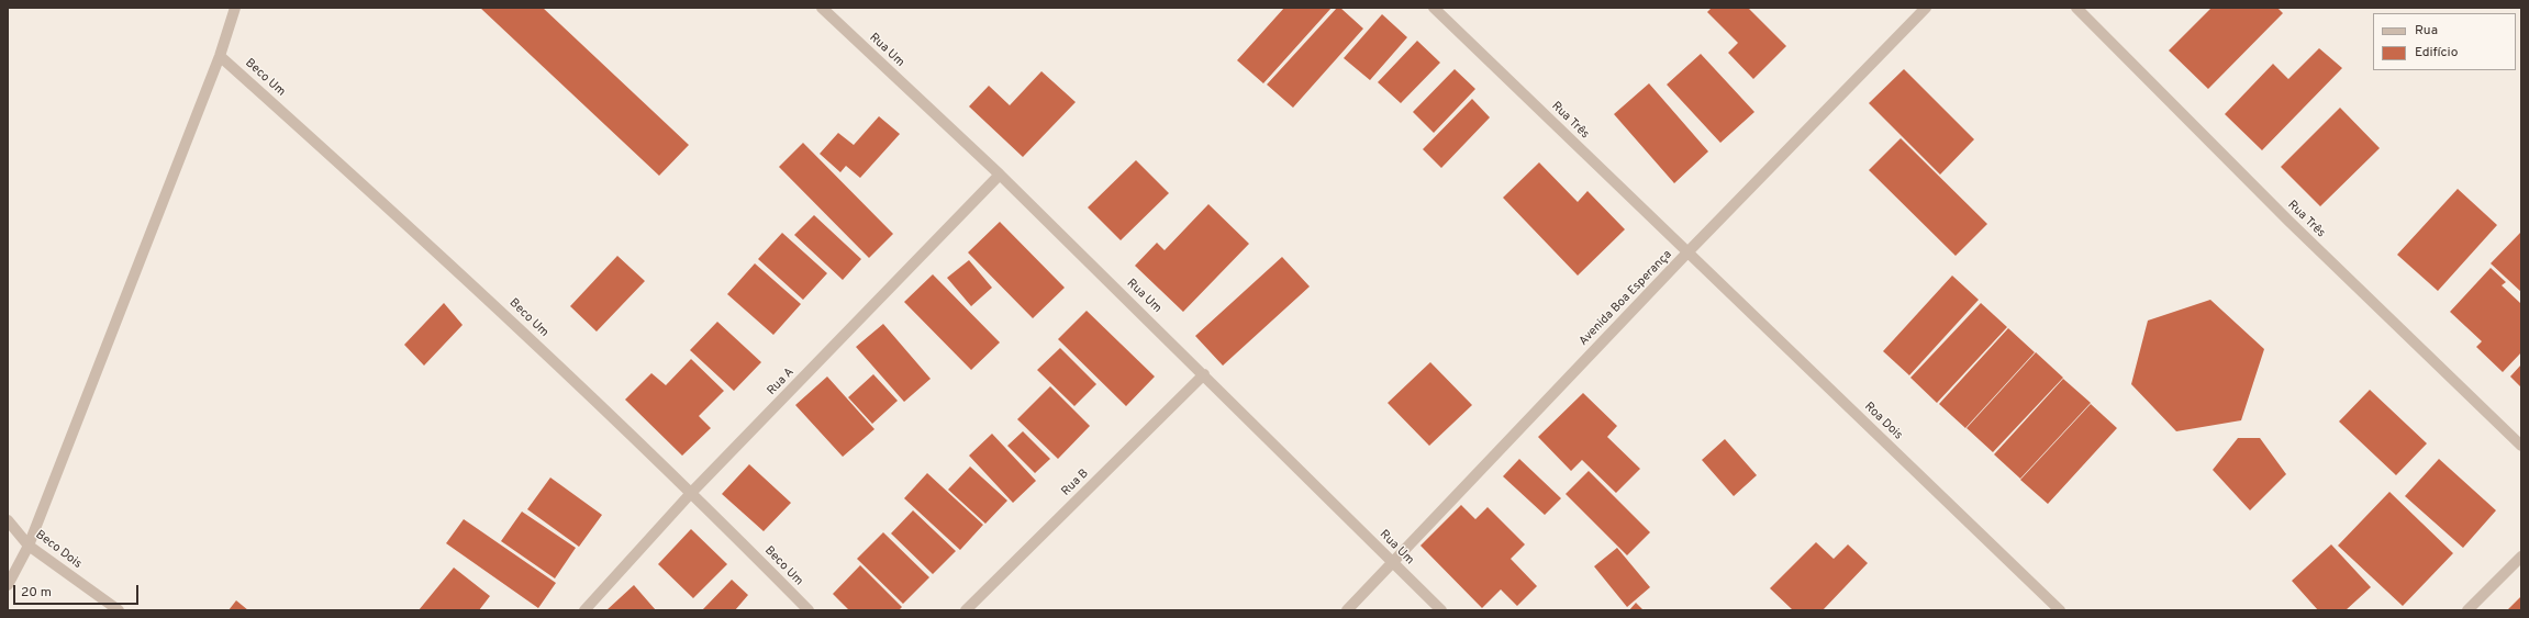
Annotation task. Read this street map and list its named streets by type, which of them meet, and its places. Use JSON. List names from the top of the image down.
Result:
{
  "streets": {
    "street": [
      "Rua Um",
      "Beco Um",
      "Rua Três",
      "Avenida Boa Esperança",
      "Rua A",
      "Roa Dois",
      "Rua B",
      "Beco Dois"
    ]
  },
  "crossings": [
    ["Rua Um", "Avenida Boa Esperança"],
    ["Rua Um", "Rua A"],
    ["Rua Um", "Rua B"],
    ["Beco Um", "Rua A"],
    ["Rua Três", "Avenida Boa Esperança"],
    ["Rua Três", "Roa Dois"],
    ["Avenida Boa Esperança", "Roa Dois"]
  ],
  "legend": ["Rua", "Edifício"],
  "scale_bar": "20 m"
}
